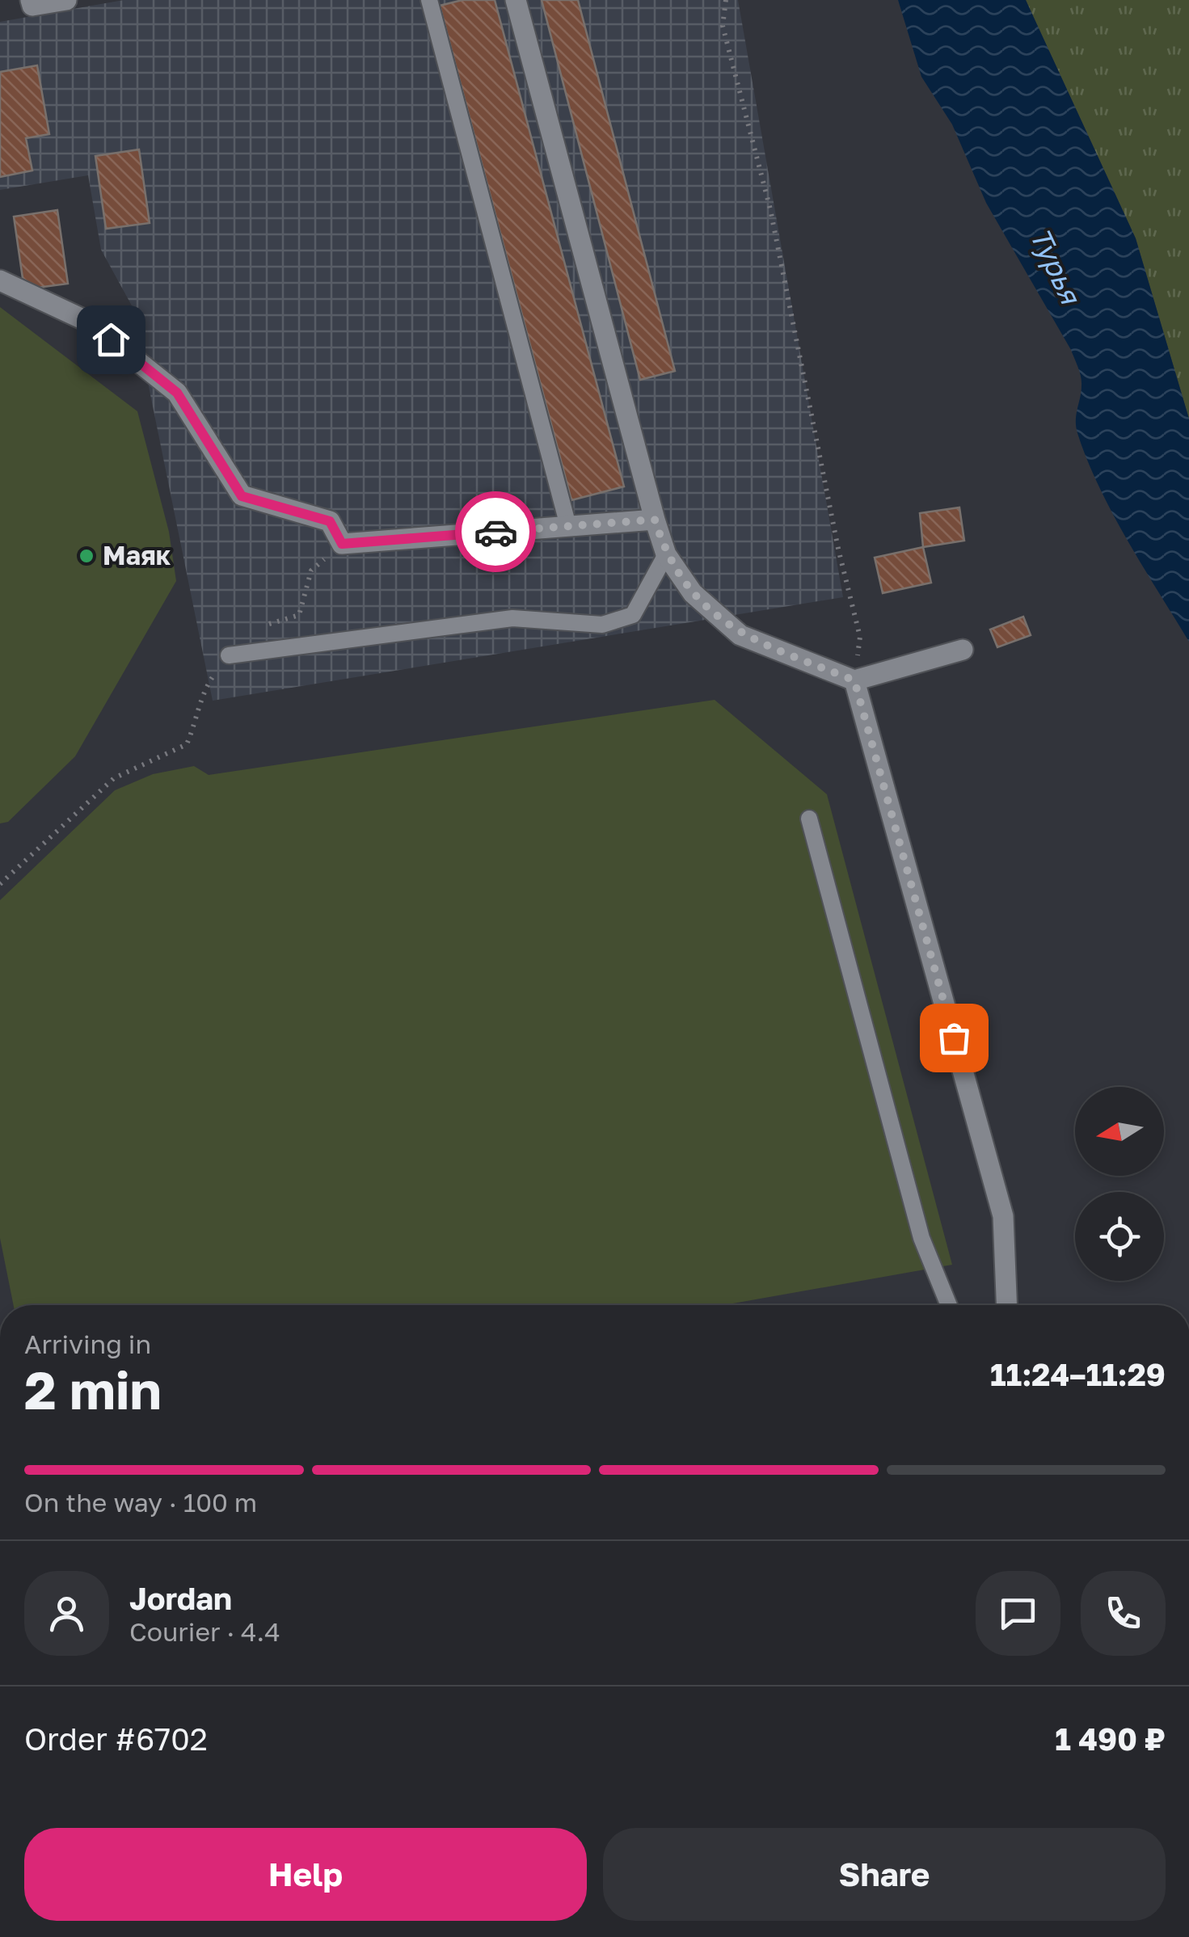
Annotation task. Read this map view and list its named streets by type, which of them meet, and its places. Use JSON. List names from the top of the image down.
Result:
{
  "water": ["Турья"],
  "places": ["Маяк"],
  "north": "left",
  "page": {
    "heading": ["2 min", "Arriving in", "11:24–11:29"],
    "panel": [
      "Jordan",
      "Courier · 4.4",
      "Order #6702",
      "1 490 ₽"
    ],
    "bar": "On the way · 100 m",
    "buttons": ["Help", "Share"]
  }
}
